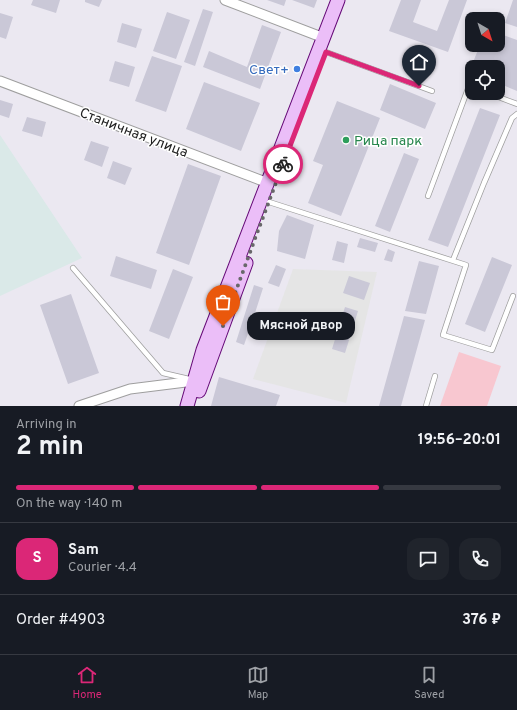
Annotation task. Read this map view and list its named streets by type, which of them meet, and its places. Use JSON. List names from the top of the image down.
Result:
{
  "streets": {
    "street": ["Станичная улица"]
  },
  "places": ["Свет+", "Рица парк", "Мясной двор"],
  "north": "bottom right",
  "page": {
    "bubble": "Мясной двор",
    "heading": ["2 min", "Arriving in", "19:56–20:01"],
    "panel": [
      "Sam",
      "Courier · 4.4",
      "Order #4903",
      "376 ₽"
    ],
    "bar": "On the way · 140 m",
    "round": "S",
    "tabs": ["Home", "Map", "Saved"]
  }
}
